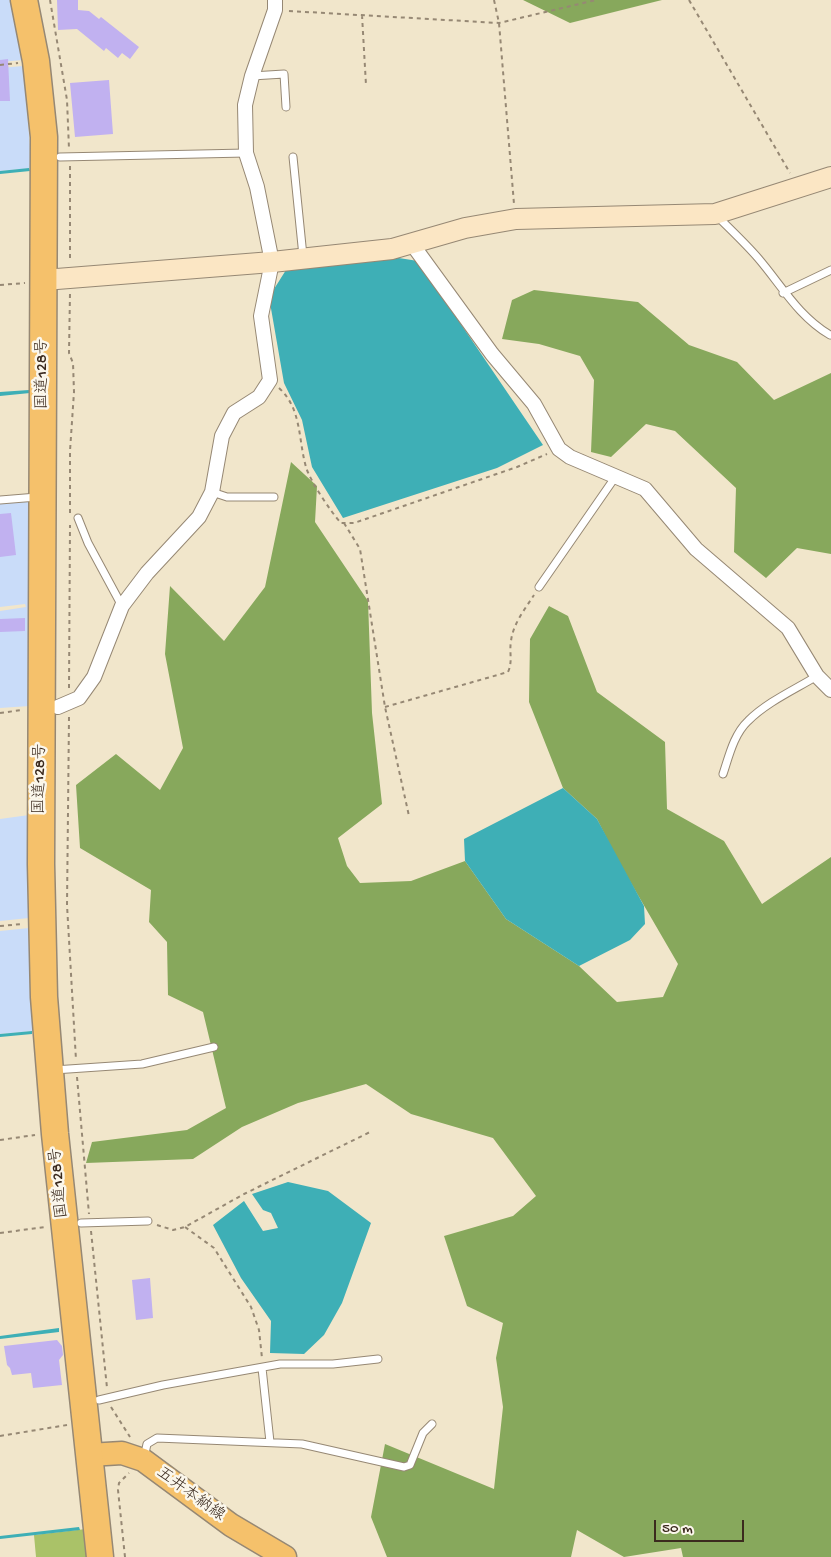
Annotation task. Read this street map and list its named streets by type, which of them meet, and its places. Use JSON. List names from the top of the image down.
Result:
{
  "streets": {
    "highway": ["国道128号"],
    "main road": ["五井本納線"]
  },
  "crossings": [
    ["国道128号", "五井本納線"]
  ],
  "scale_bar": "50 m"
}
